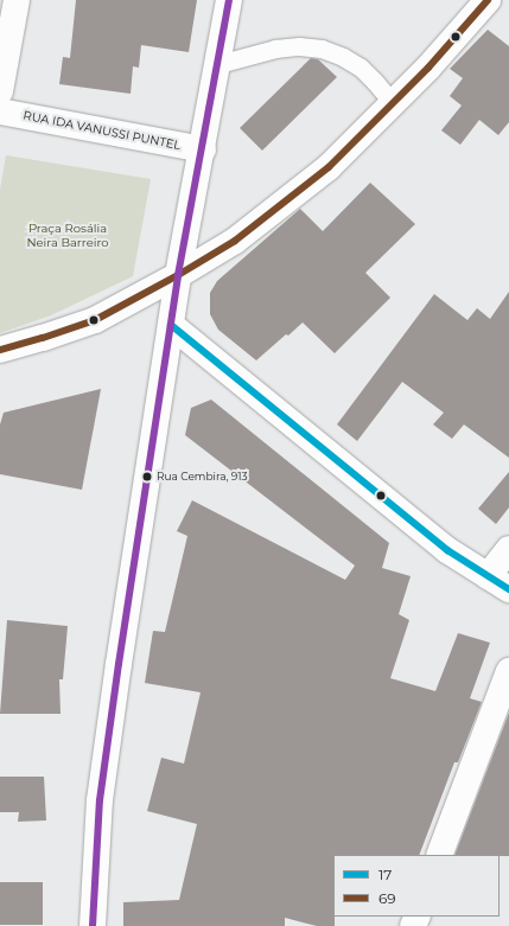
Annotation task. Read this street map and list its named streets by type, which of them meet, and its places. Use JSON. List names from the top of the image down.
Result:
{
  "streets": {
    "street": ["RUA IDA VANUSSI PUNTEL"]
  },
  "parks": ["Praça Rosália Neira Barreiro"],
  "places": ["Rua Cembira, 913"],
  "lines": ["transit line 69", "transit line 17"],
  "legend": ["17", "69"]
}
